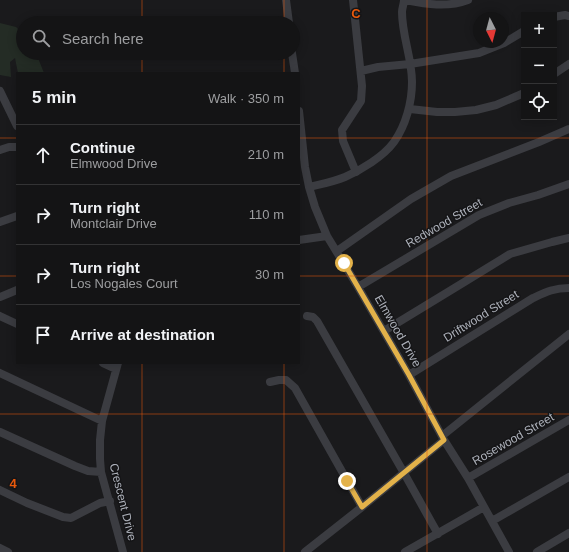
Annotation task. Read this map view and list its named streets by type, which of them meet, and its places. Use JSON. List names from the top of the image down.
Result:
{
  "streets": {
    "street": [
      "Redwood Street",
      "Driftwood Street",
      "Elmwood Drive",
      "Rosewood Street",
      "Crescent Drive"
    ]
  },
  "crossings": [
    ["Redwood Street", "Elmwood Drive"],
    ["Driftwood Street", "Elmwood Drive"],
    ["Elmwood Drive", "Rosewood Street"]
  ],
  "north": "bottom",
  "page": {
    "map_buttons": ["+", "−"],
    "search": "Search here",
    "heading": ["5 min", "Walk · 350 m"],
    "list": [
      ["Continue", "Elmwood Drive", "210 m"],
      ["Turn right", "Montclair Drive", "110 m"],
      ["Turn right", "Los Nogales Court", "30 m"],
      "Arrive at destination"
    ]
  },
  "grid": {
    "columns": ["C"],
    "rows": ["4"]
  }
}
